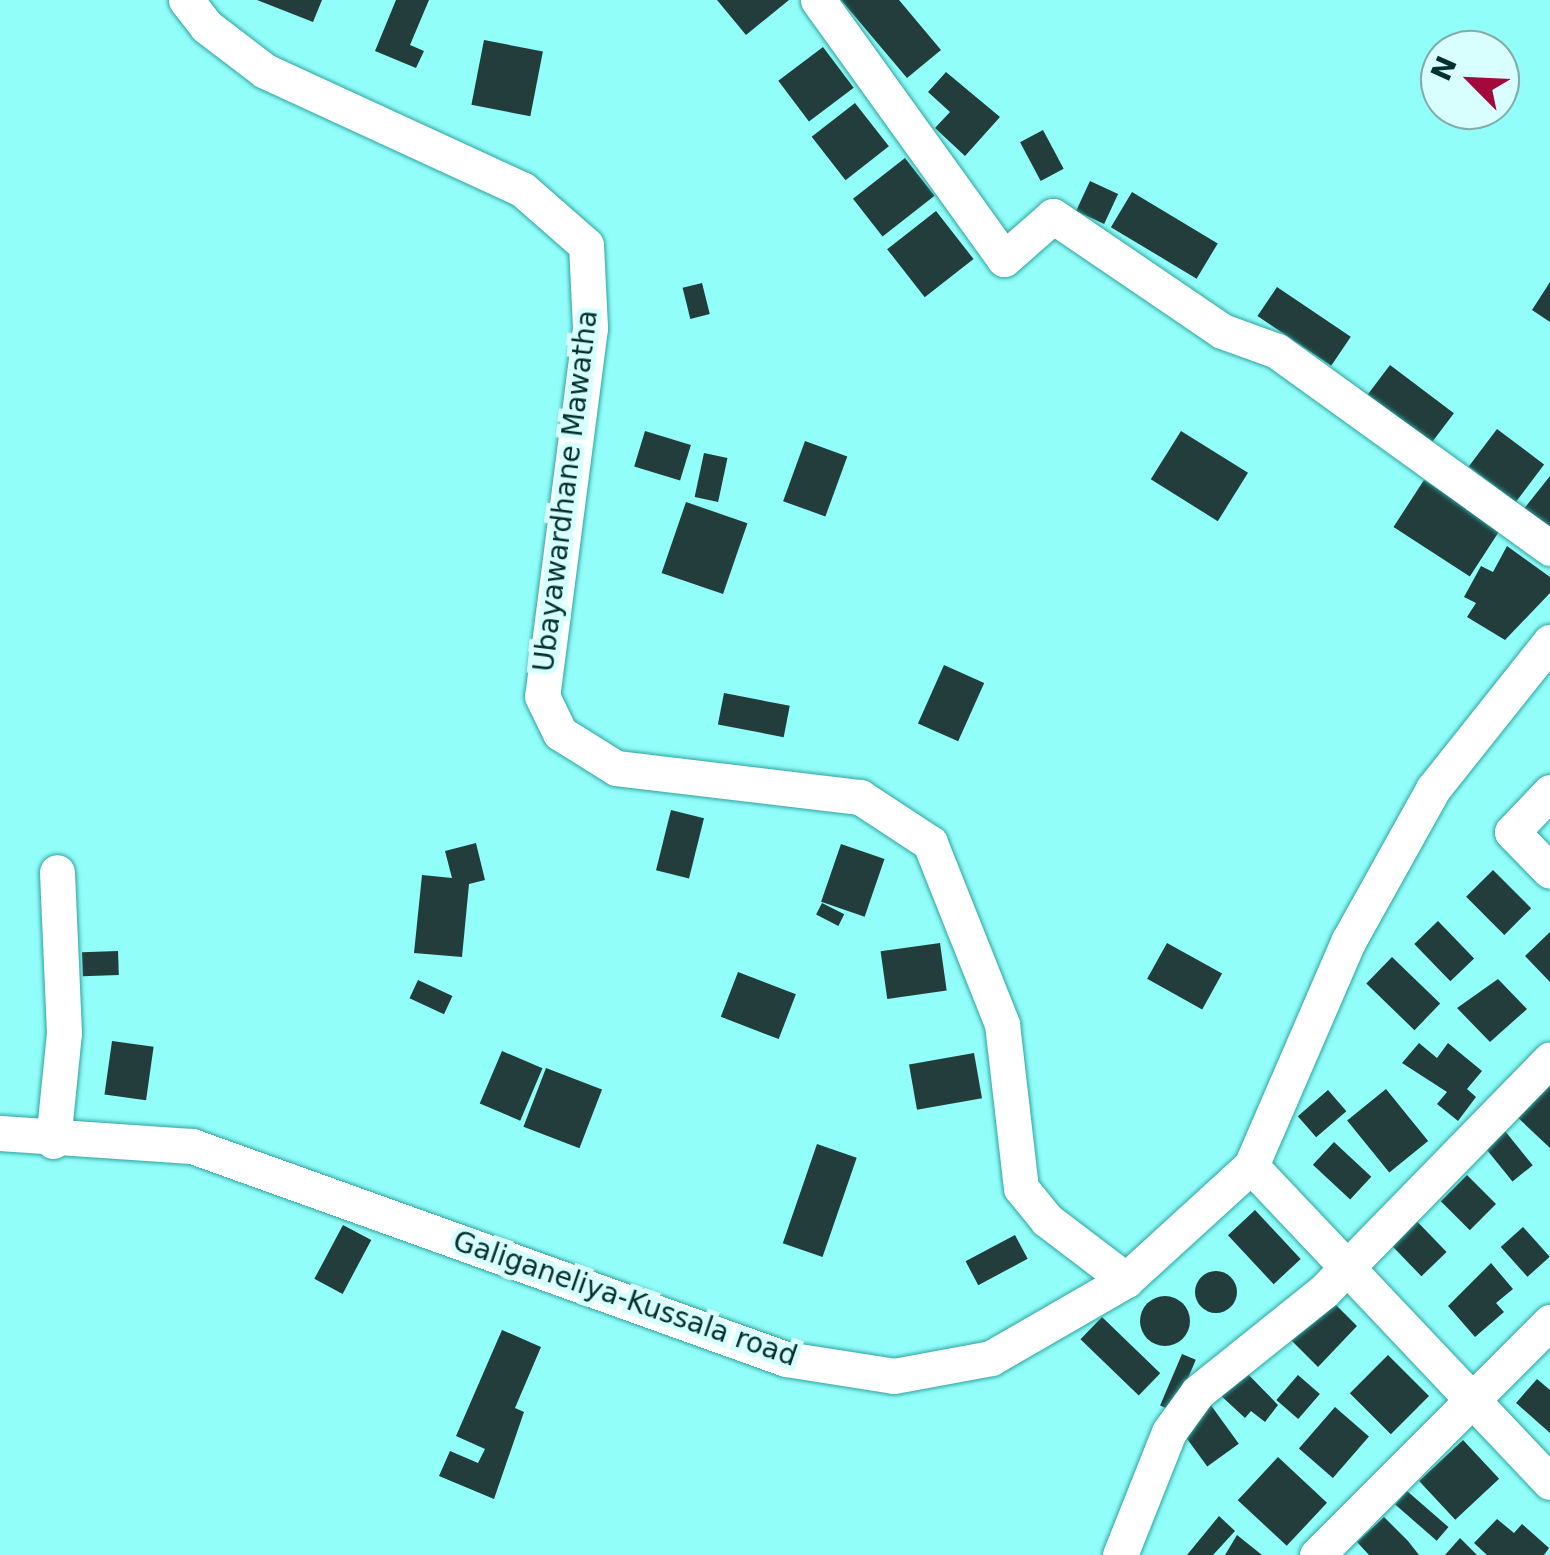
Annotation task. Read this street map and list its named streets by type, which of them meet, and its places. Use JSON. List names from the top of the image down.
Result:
{
  "streets": {
    "street": ["Ubayawardhane Mawatha", "Galiganeliya-Kussala road"]
  },
  "crossings": [
    ["Ubayawardhane Mawatha", "Galiganeliya-Kussala road"]
  ],
  "north": "top left"
}
